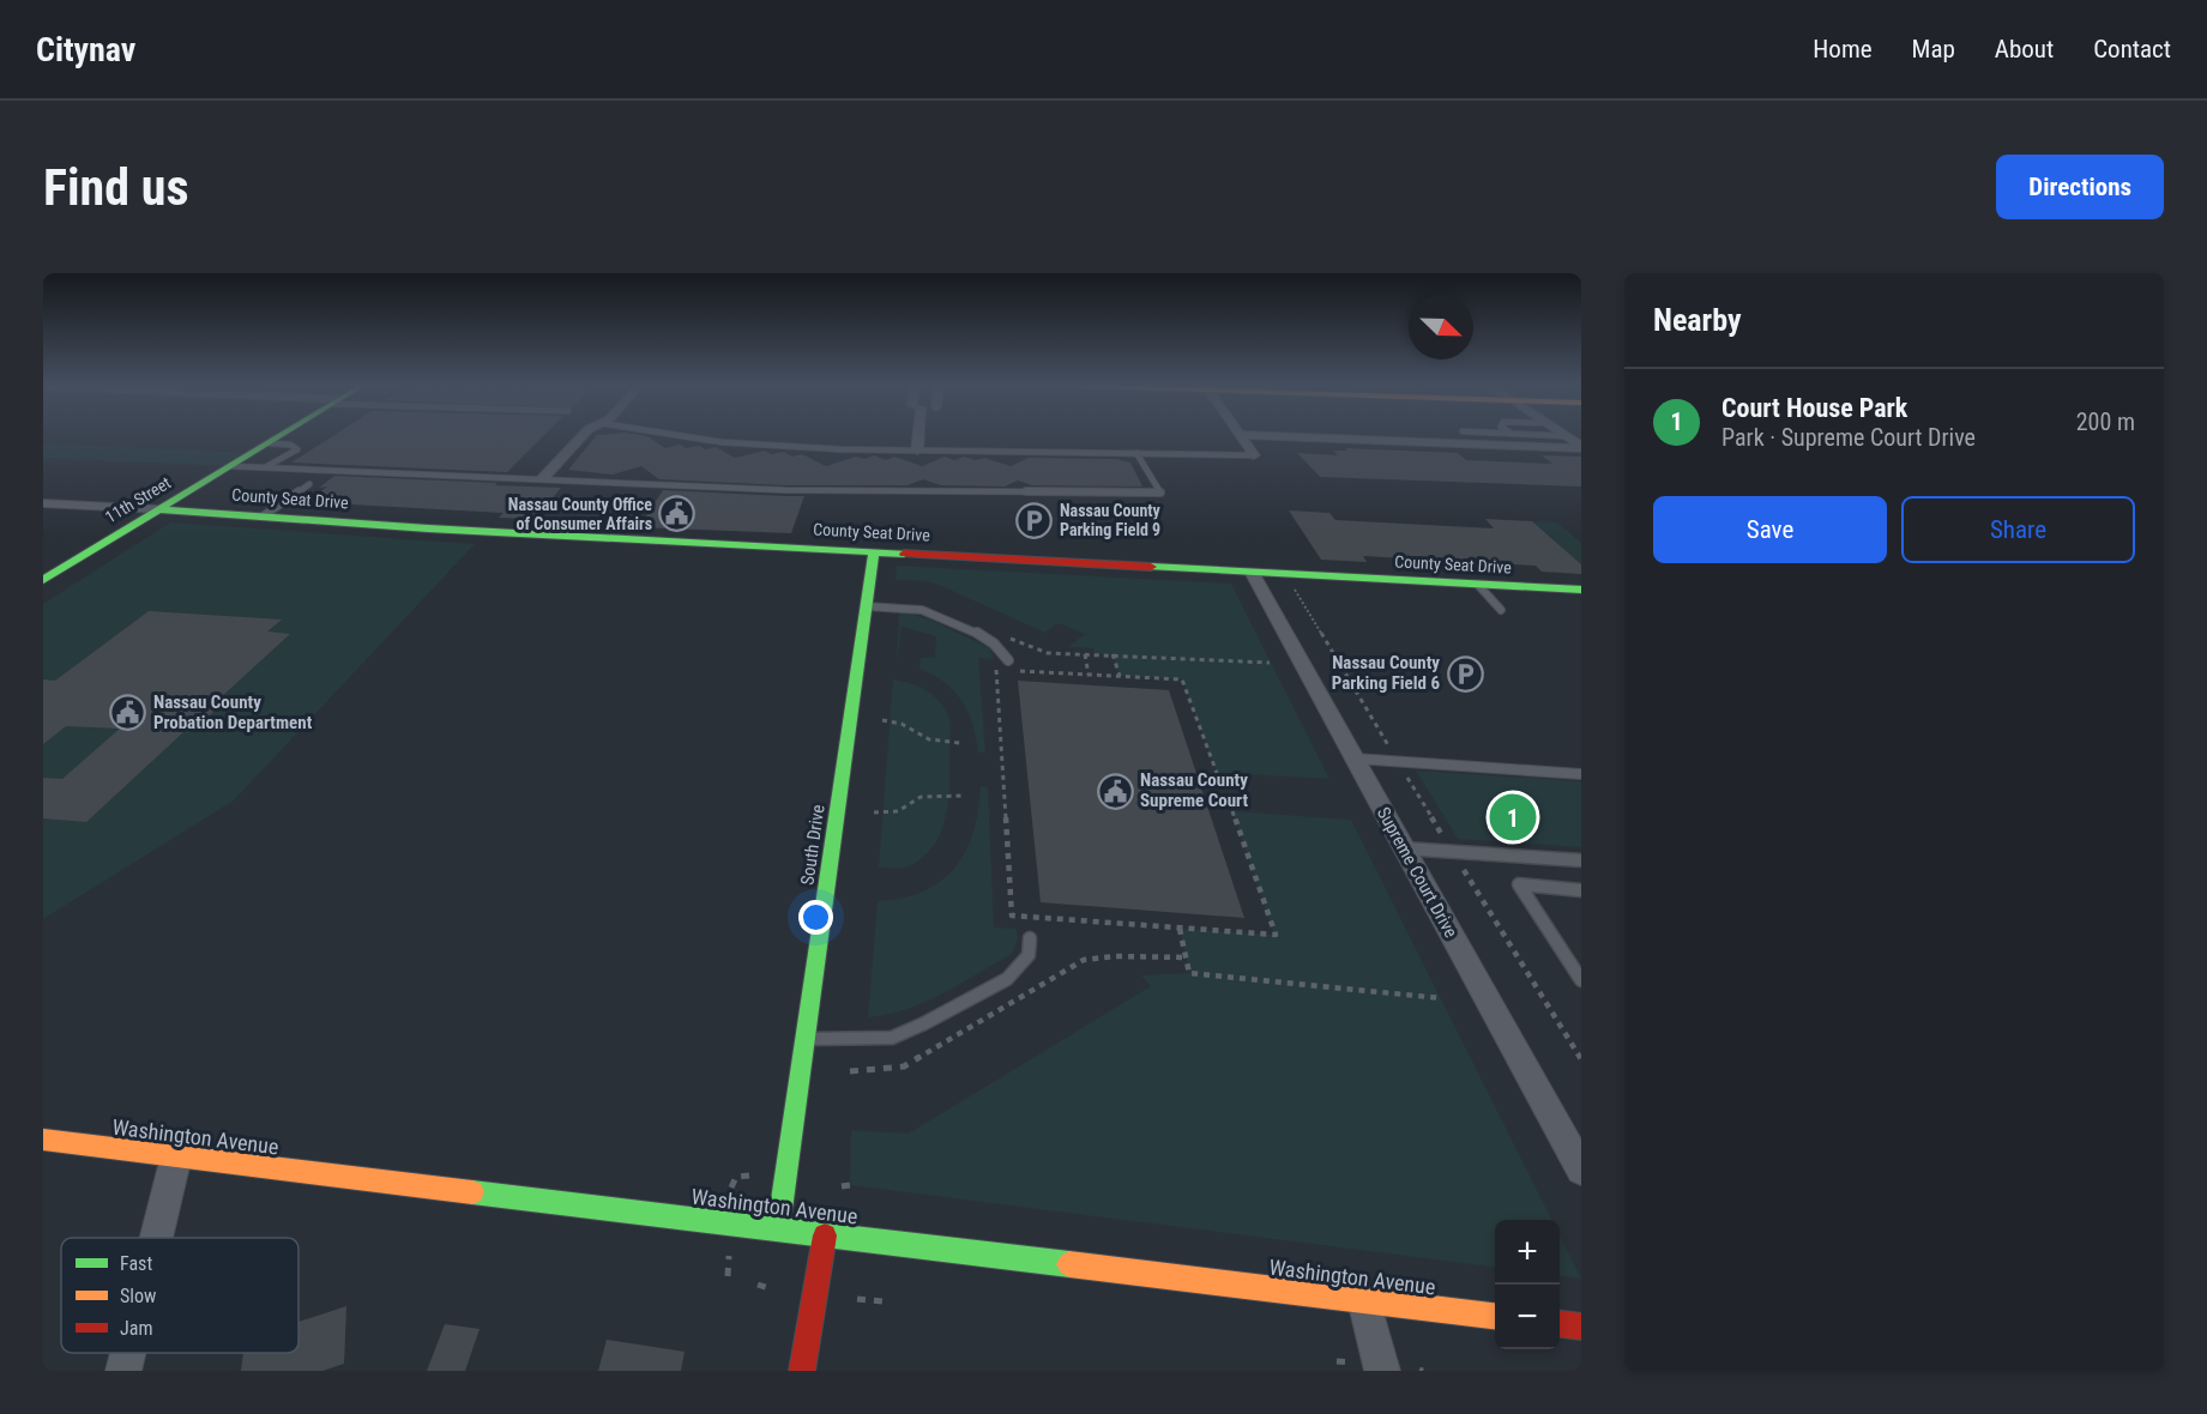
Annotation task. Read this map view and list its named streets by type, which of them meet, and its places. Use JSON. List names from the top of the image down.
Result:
{
  "streets": {
    "street": [
      "County Seat Drive",
      "11th Street",
      "South Drive",
      "Supreme Court Drive",
      "Washington Avenue"
    ]
  },
  "crossings": [
    ["County Seat Drive", "11th Street"],
    ["County Seat Drive", "South Drive"],
    ["County Seat Drive", "Supreme Court Drive"],
    ["South Drive", "Washington Avenue"]
  ],
  "places": {
    "public building": ["Nassau County Office of Consumer Affairs", "Nassau County Probation Department", "Nassau County Supreme Court"],
    "parking": ["Nassau County Parking Field 9", "Nassau County Parking Field 6"]
  },
  "legend": ["Fast", "Slow", "Jam"],
  "north": "bottom right",
  "page": {
    "header": "Citynav",
    "nav": [
      "Home",
      "Map",
      "About",
      "Contact"
    ],
    "buttons": [
      "Directions",
      ["Save", "Share"]
    ],
    "title": "Find us",
    "heading": "Nearby",
    "list": [
      {
        "mark": "1",
        "name": "Court House Park",
        "note": "Park · Supreme Court Drive",
        "value": "200 m"
      }
    ],
    "pins": "1",
    "map_buttons": ["+", "−"]
  }
}
